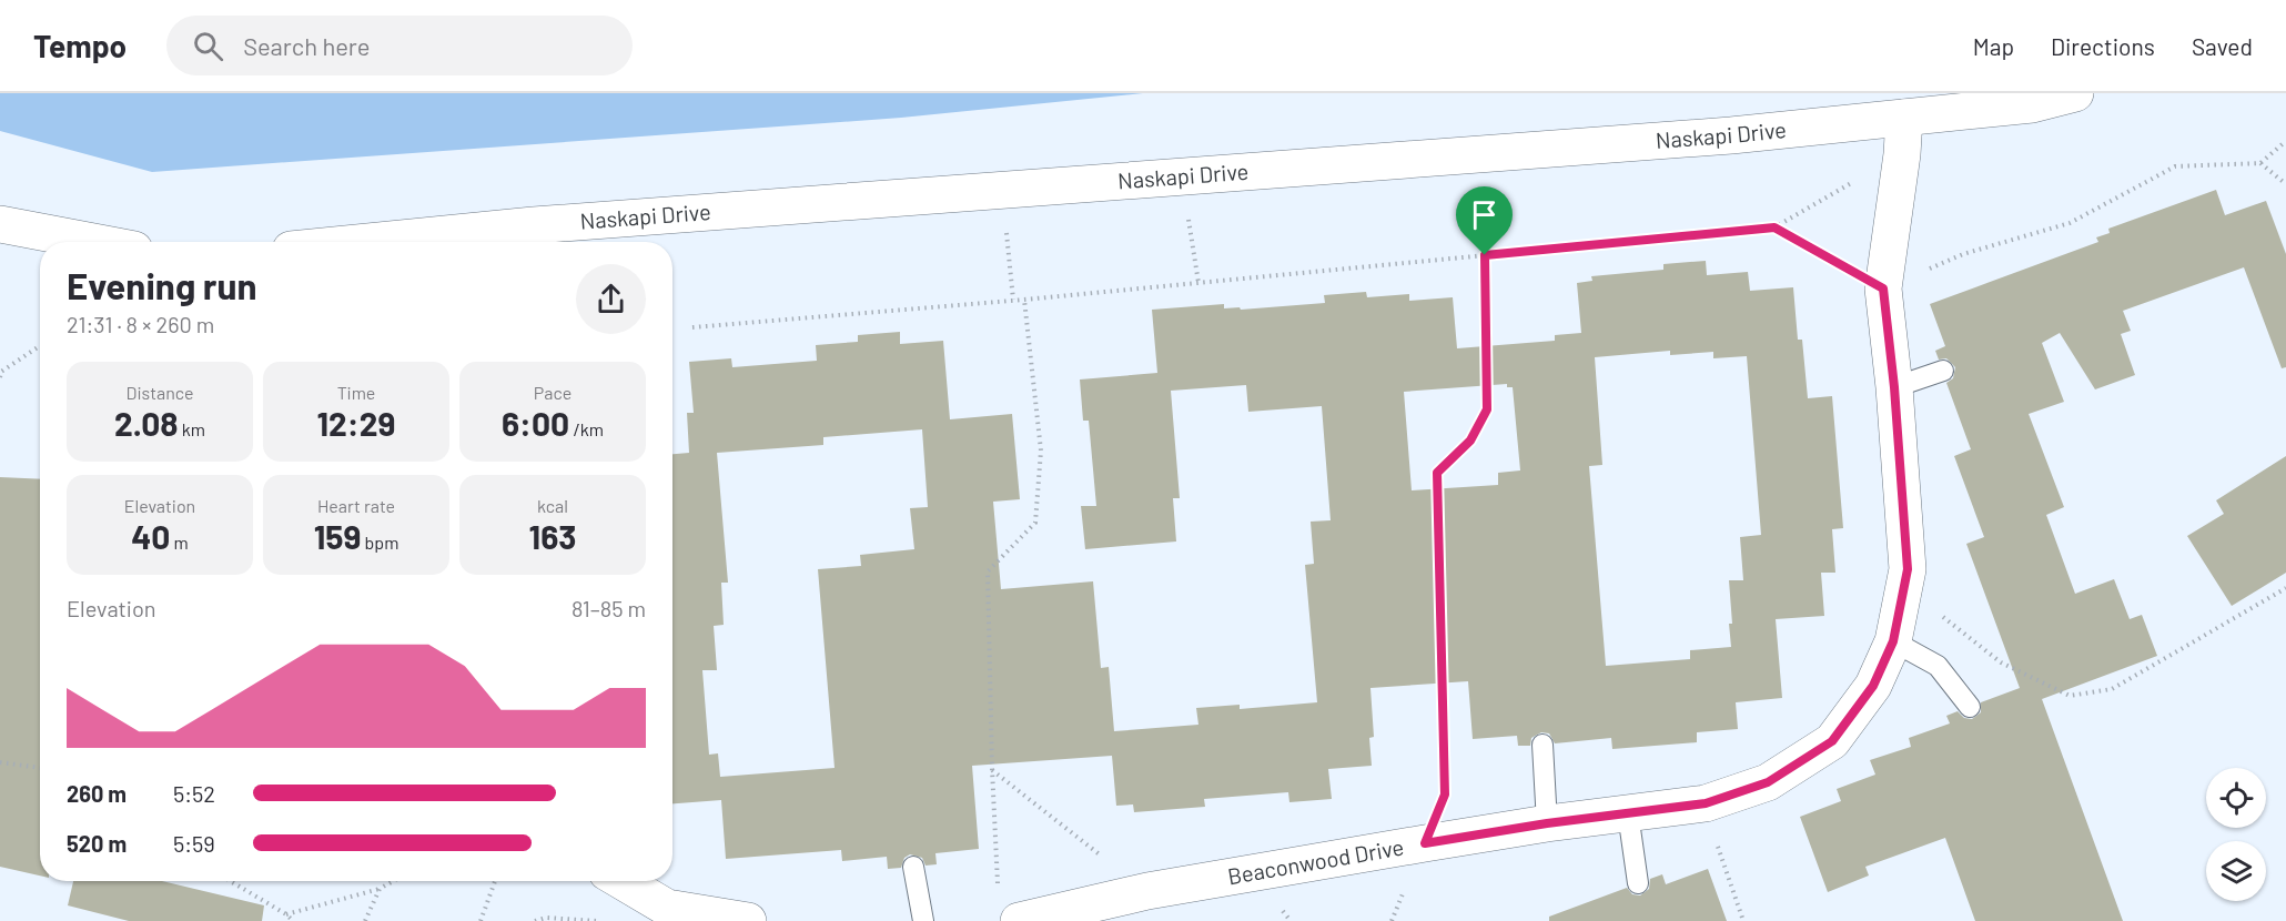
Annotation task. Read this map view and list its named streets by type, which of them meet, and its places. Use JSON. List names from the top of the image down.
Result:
{
  "streets": {
    "street": ["Naskapi Drive", "Beaconwood Drive"]
  },
  "crossings": [
    ["Naskapi Drive", "Beaconwood Drive"]
  ],
  "page": {
    "header": "Tempo",
    "search": "Search here",
    "nav": ["Map", "Directions", "Saved"],
    "heading": ["Evening run", "21:31 · 8 × 260 m"],
    "stats": [
      ["Distance", "2.08 km"],
      ["Time", "12:29"],
      ["Pace", "6:00 /km"],
      ["Elevation", "40 m"],
      ["Heart rate", "159 bpm"],
      ["kcal", "163"]
    ],
    "chart": ["Elevation", "81–85 m"],
    "list": [
      {
        "name": "260 m",
        "note": "5:52"
      },
      {
        "name": "520 m",
        "note": "5:59"
      }
    ]
  }
}
